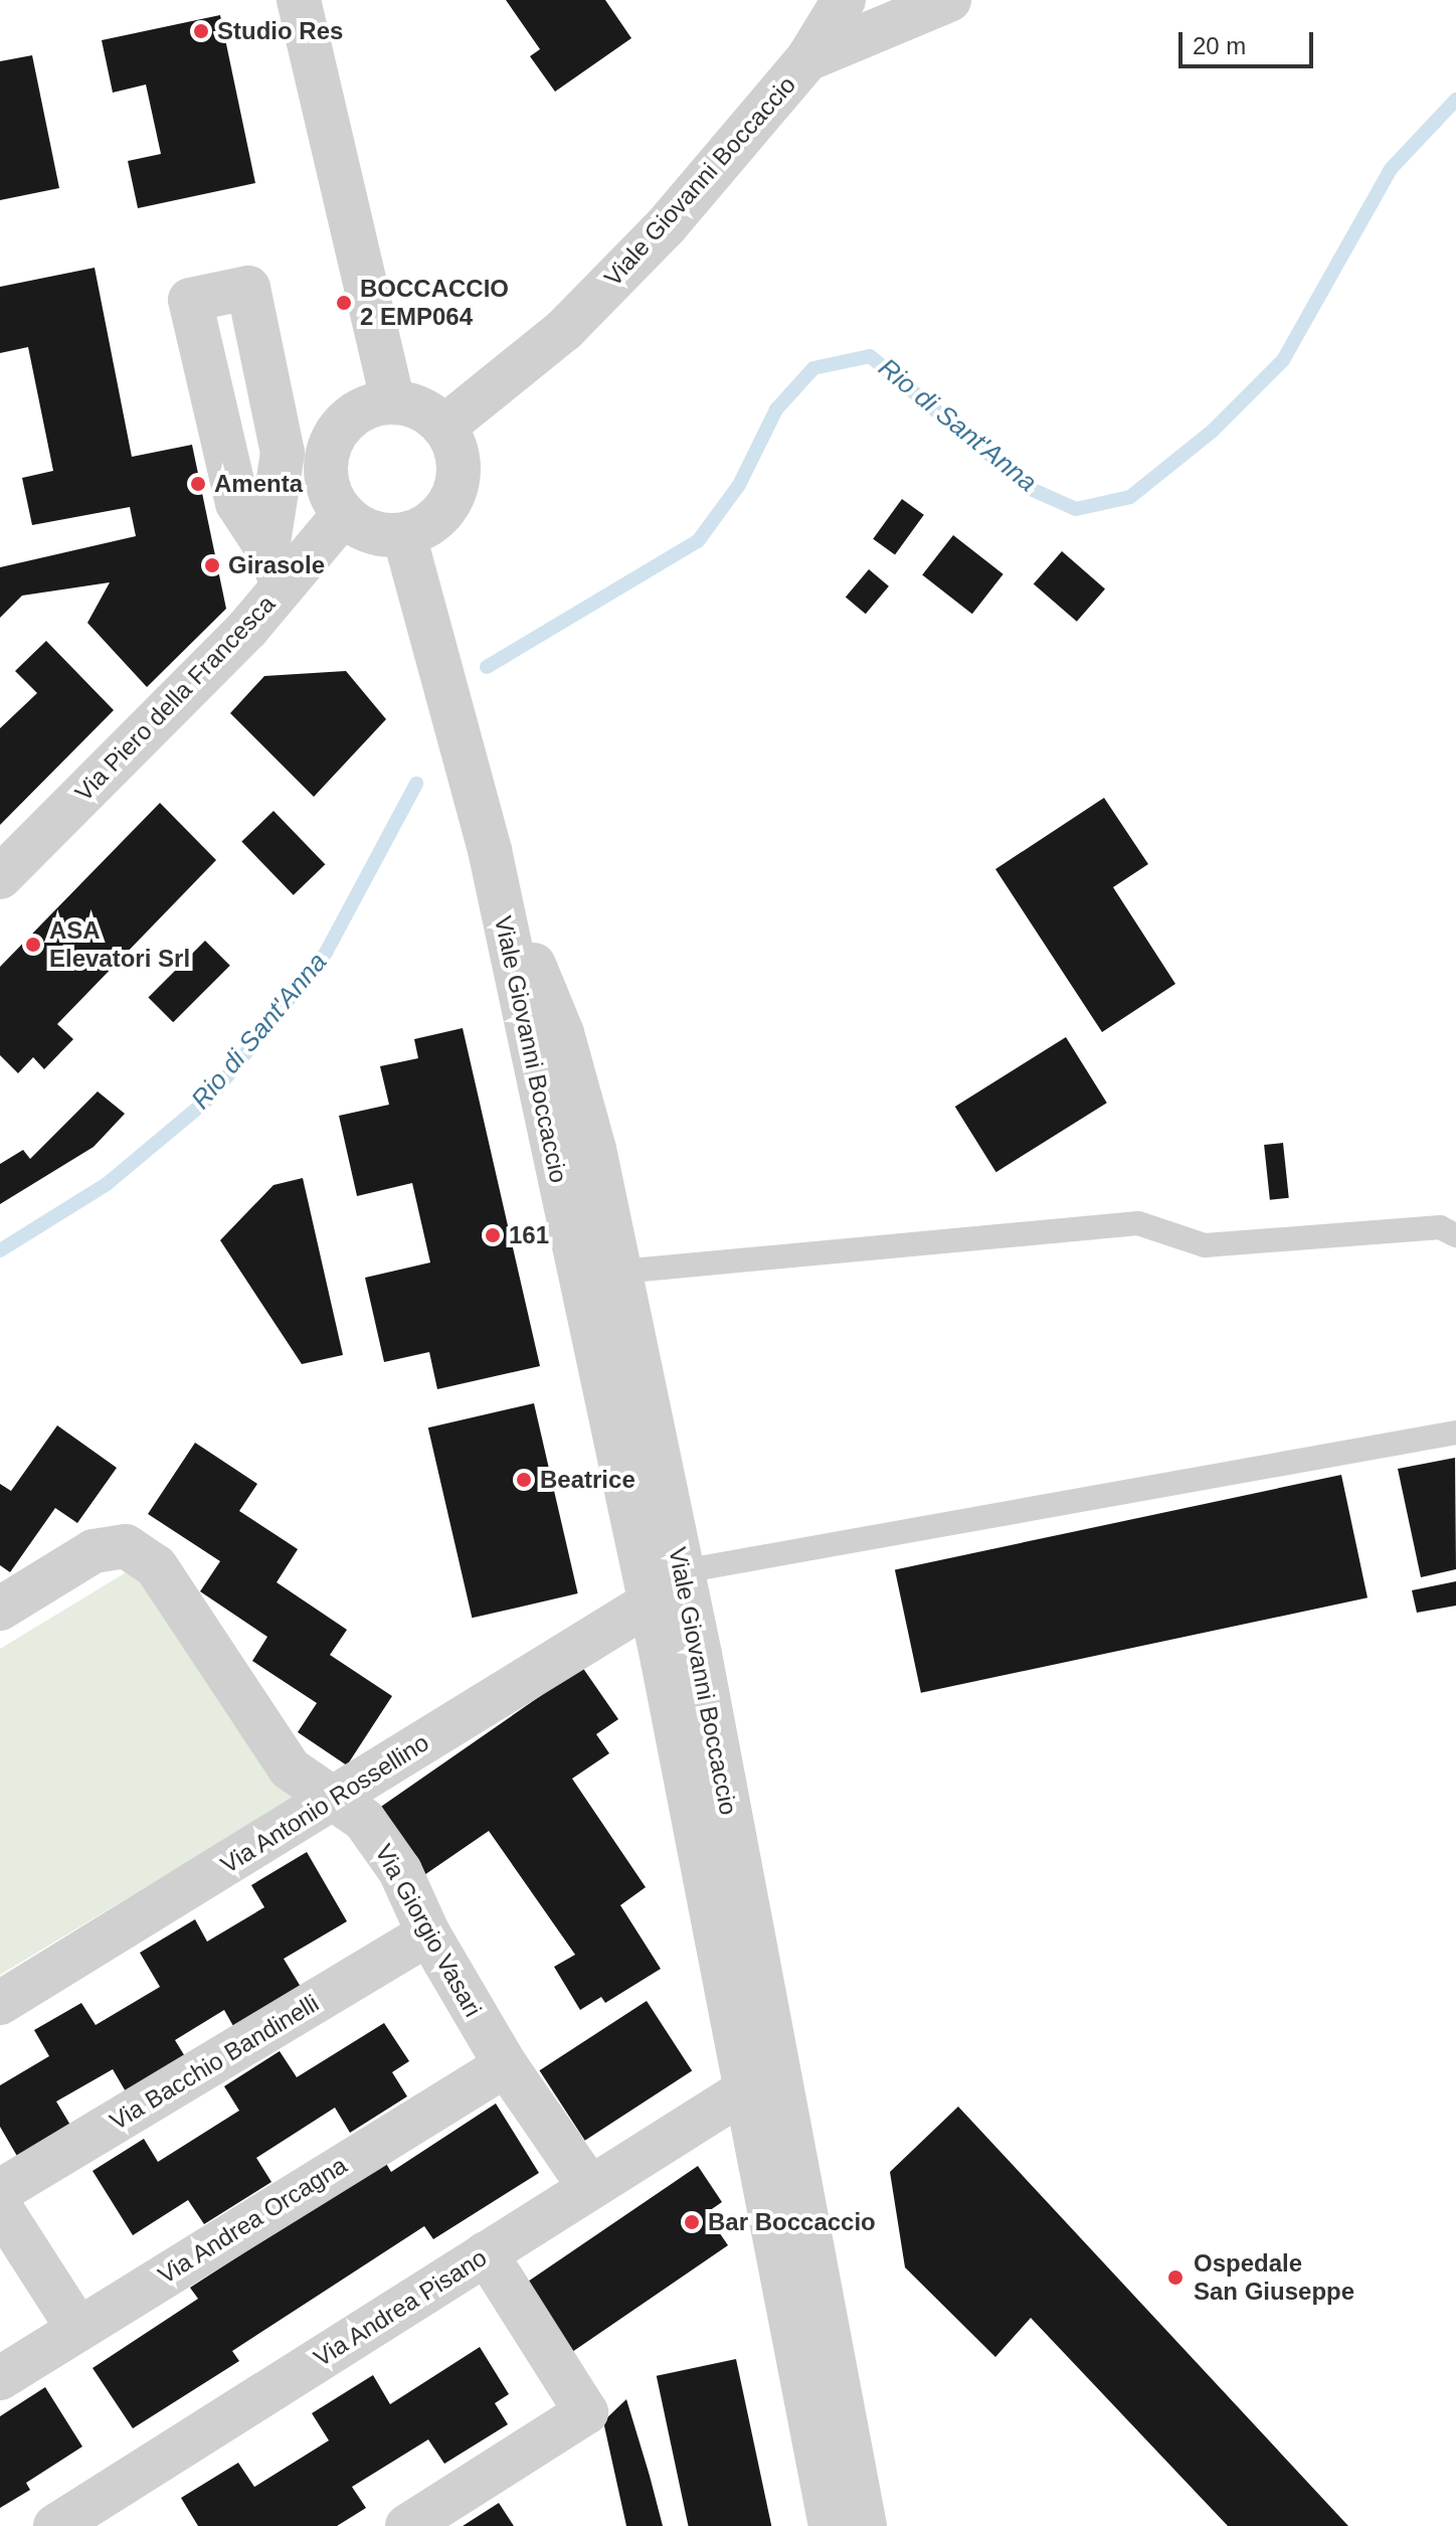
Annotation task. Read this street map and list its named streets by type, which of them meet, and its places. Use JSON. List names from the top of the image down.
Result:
{
  "streets": {
    "street": [
      "Viale Giovanni Boccaccio",
      "Via Piero della Francesca",
      "Via Antonio Rossellino",
      "Via Giorgio Vasari",
      "Via Bacchio Bandinelli",
      "Via Andrea Orcagna",
      "Via Andrea Pisano"
    ]
  },
  "crossings": [
    ["Viale Giovanni Boccaccio", "Via Piero della Francesca"],
    ["Viale Giovanni Boccaccio", "Via Antonio Rossellino"],
    ["Viale Giovanni Boccaccio", "Via Andrea Pisano"],
    ["Via Antonio Rossellino", "Via Giorgio Vasari"],
    ["Via Giorgio Vasari", "Via Bacchio Bandinelli"],
    ["Via Giorgio Vasari", "Via Andrea Orcagna"],
    ["Via Giorgio Vasari", "Via Andrea Pisano"]
  ],
  "water": ["Rio di Sant'Anna"],
  "places": [
    "Studio Res",
    "BOCCACCIO 2 EMP064",
    "Amenta",
    "Girasole",
    "ASA Elevatori Srl",
    "161",
    "Beatrice",
    "Bar Boccaccio",
    "Ospedale San Giuseppe"
  ],
  "scale_bar": "20 m"
}
